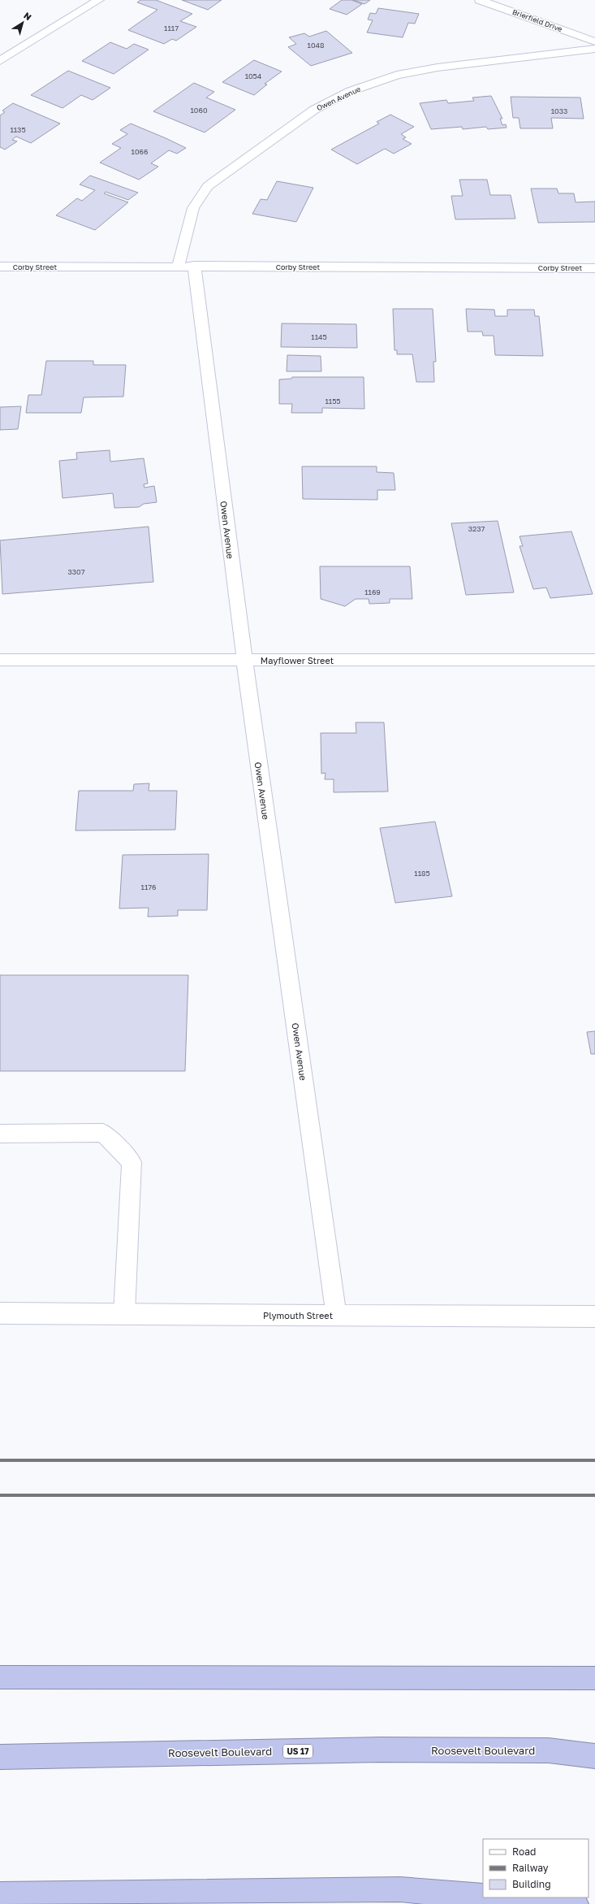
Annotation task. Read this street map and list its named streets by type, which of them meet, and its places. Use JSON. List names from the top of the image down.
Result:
{
  "streets": {
    "highway": ["Roosevelt Boulevard", "US 17"],
    "street": [
      "Brierfield Drive",
      "Owen Avenue",
      "Corby Street",
      "Mayflower Street",
      "Plymouth Street"
    ]
  },
  "crossings": [
    ["Owen Avenue", "Corby Street"],
    ["Owen Avenue", "Mayflower Street"],
    ["Owen Avenue", "Plymouth Street"]
  ],
  "house_numbers": [
    "1117",
    "1048",
    "1054",
    "1060",
    "1033",
    "1135",
    "1066",
    "1145",
    "1155",
    "3237",
    "3307",
    "1169",
    "1185",
    "1176"
  ],
  "legend": ["Road", "Railway", "Building"],
  "north": "top right"
}
